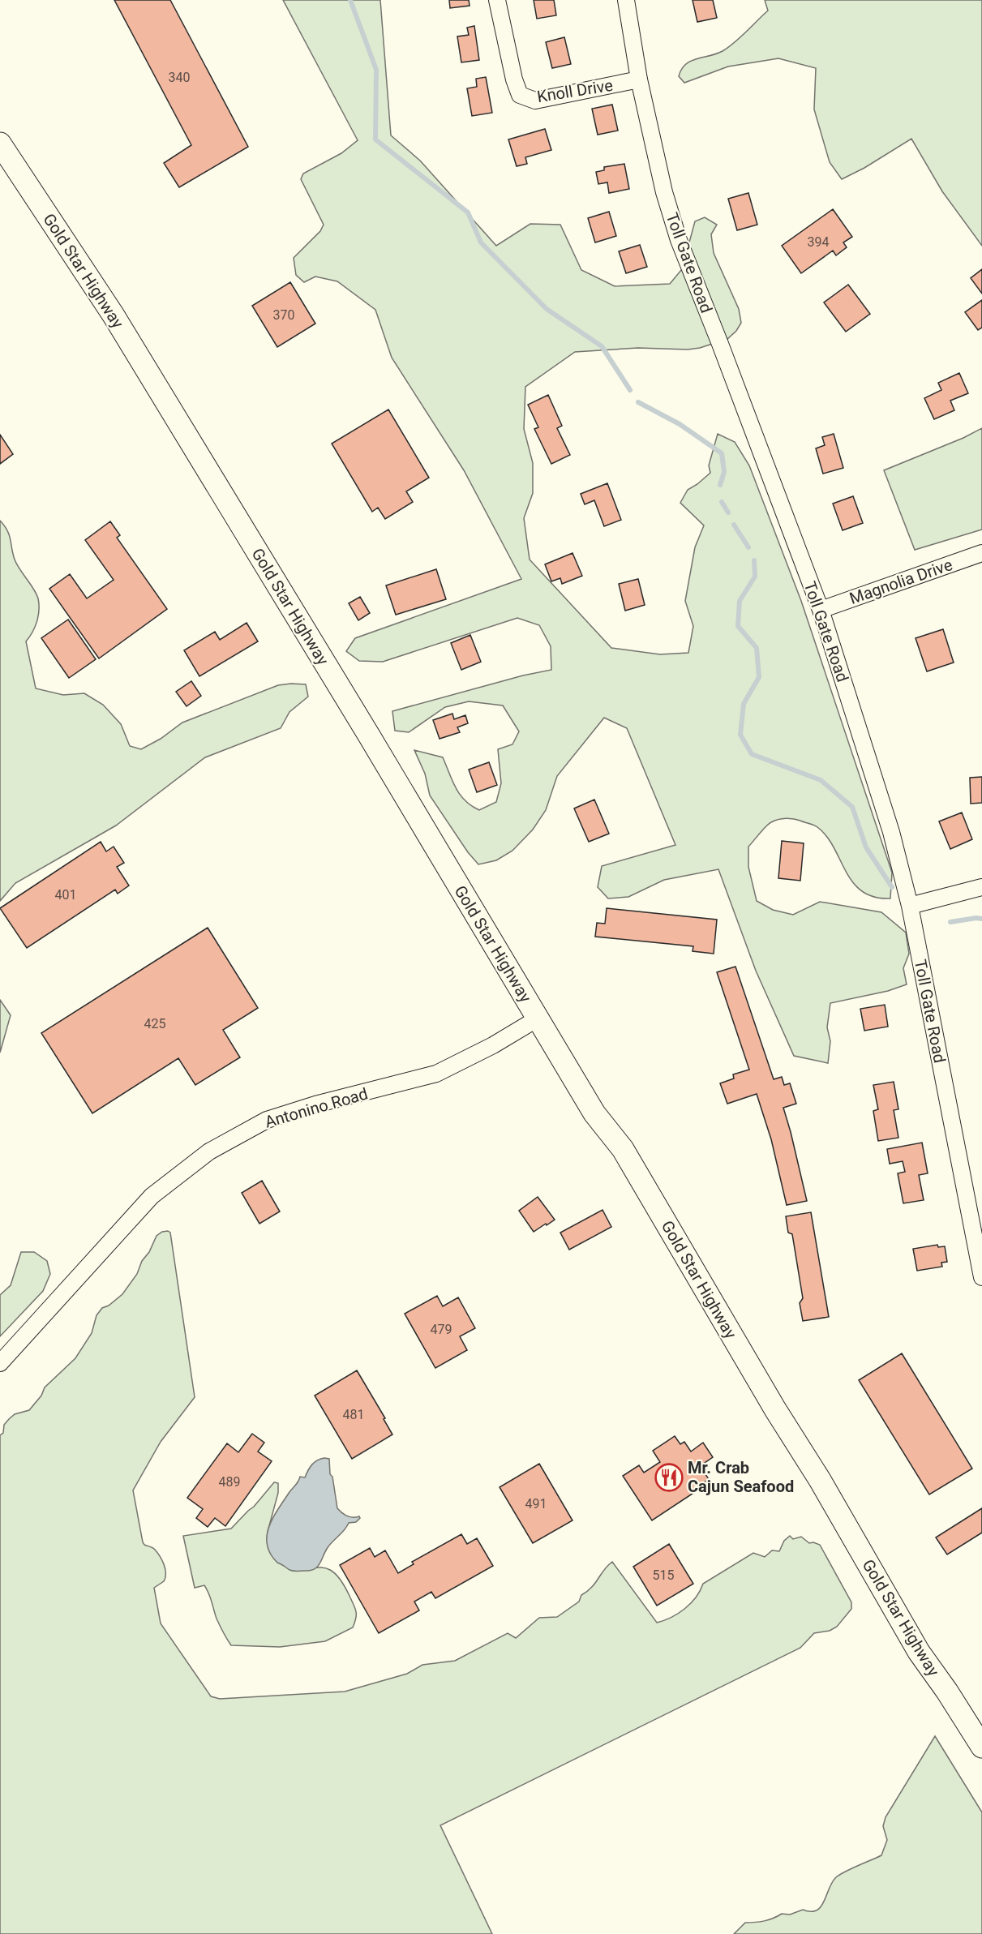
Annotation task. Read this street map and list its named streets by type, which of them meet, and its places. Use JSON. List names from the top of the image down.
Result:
{
  "streets": {
    "main road": ["Gold Star Highway"],
    "street": [
      "Knoll Drive",
      "Toll Gate Road",
      "Magnolia Drive",
      "Antonino Road"
    ]
  },
  "crossings": [
    ["Knoll Drive", "Toll Gate Road"],
    ["Toll Gate Road", "Magnolia Drive"],
    ["Gold Star Highway", "Antonino Road"]
  ],
  "places": {
    "restaurant": ["Mr. Crab Cajun Seafood"]
  },
  "house_numbers": [
    "340",
    "394",
    "370",
    "401",
    "425",
    "479",
    "481",
    "489",
    "491",
    "515"
  ]
}
